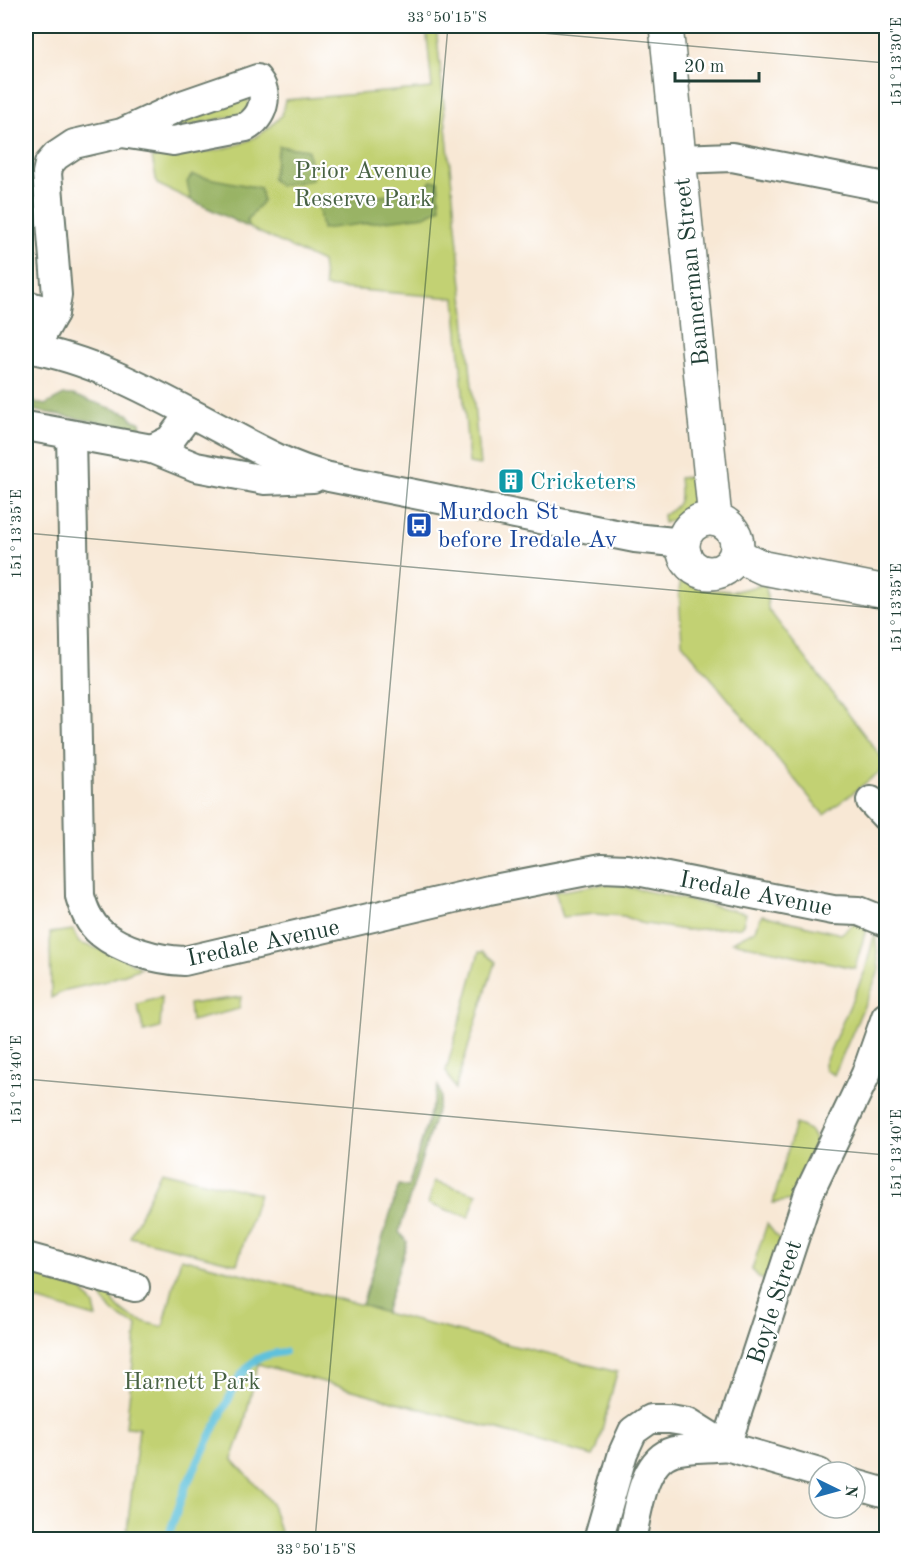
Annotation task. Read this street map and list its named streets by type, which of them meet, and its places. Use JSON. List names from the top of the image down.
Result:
{
  "streets": {
    "main road": ["Bannerman Street"],
    "street": ["Iredale Avenue", "Boyle Street"]
  },
  "parks": ["Prior Avenue Reserve Park", "Harnett Park"],
  "places": {
    "building": ["Cricketers"],
    "bus stop": ["Murdoch St before Iredale Av"]
  },
  "scale_bar": "20 m",
  "north": "right",
  "coordinates": [
    "33°50'15\"S",
    "151°13'30\"E",
    "151°13'35\"E",
    "151°13'40\"E"
  ]
}
